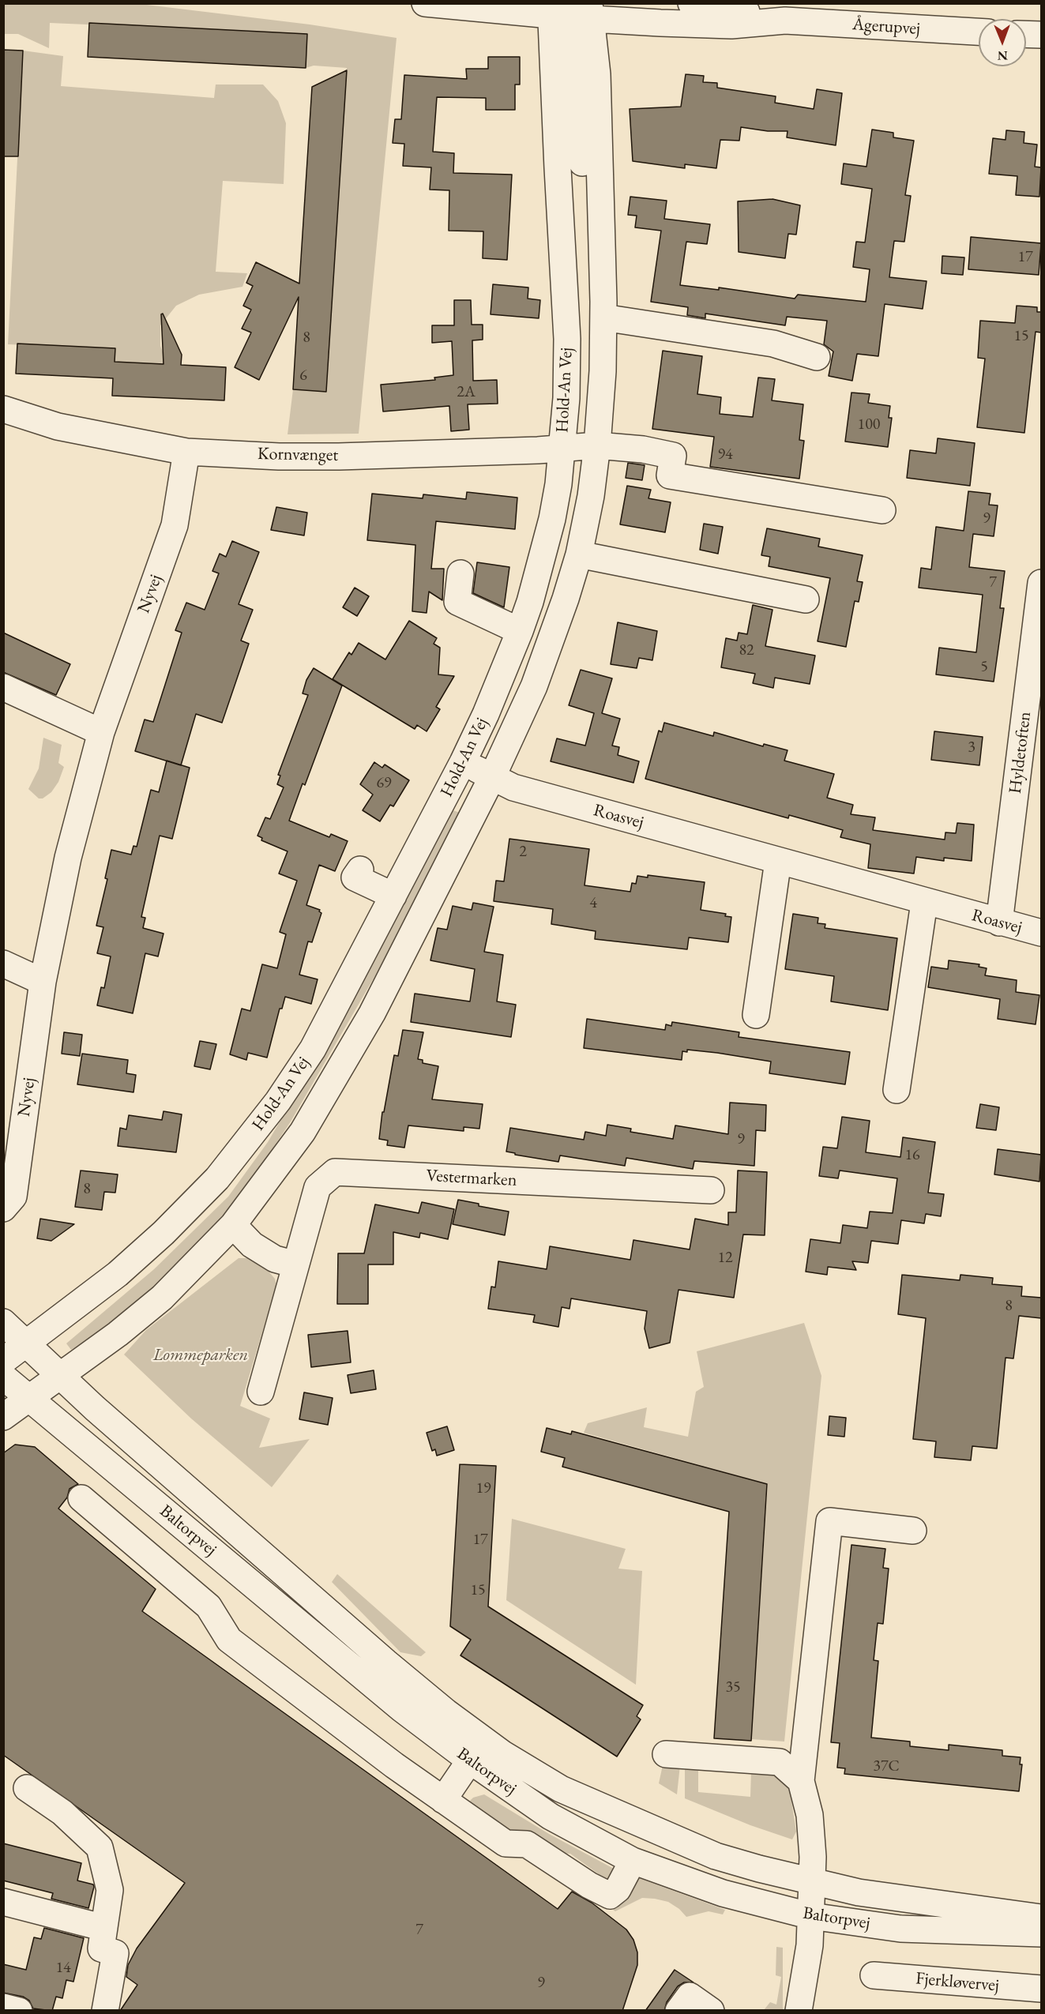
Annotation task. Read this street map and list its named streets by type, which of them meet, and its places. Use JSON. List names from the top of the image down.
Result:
{
  "streets": {
    "street": [
      "Ågerupvej",
      "Hold-An Vej",
      "Kornvænget",
      "Nyvej",
      "Hyldetoften",
      "Roasvej",
      "Vestermarken",
      "Baltorpvej",
      "Fjerkløvervej"
    ]
  },
  "crossings": [
    ["Ågerupvej", "Hold-An Vej"],
    ["Hold-An Vej", "Kornvænget"],
    ["Hold-An Vej", "Roasvej"],
    ["Hold-An Vej", "Baltorpvej"],
    ["Kornvænget", "Nyvej"],
    ["Hyldetoften", "Roasvej"]
  ],
  "parks": ["Lommeparken"],
  "house_numbers": [
    "17",
    "15",
    "8",
    "6",
    "2A",
    "100",
    "94",
    "9",
    "7",
    "82",
    "5",
    "3",
    "69",
    "2",
    "4",
    "9",
    "16",
    "8",
    "12",
    "8",
    "19",
    "17",
    "15",
    "35",
    "37C",
    "7",
    "14",
    "9"
  ],
  "north": "bottom"
}
